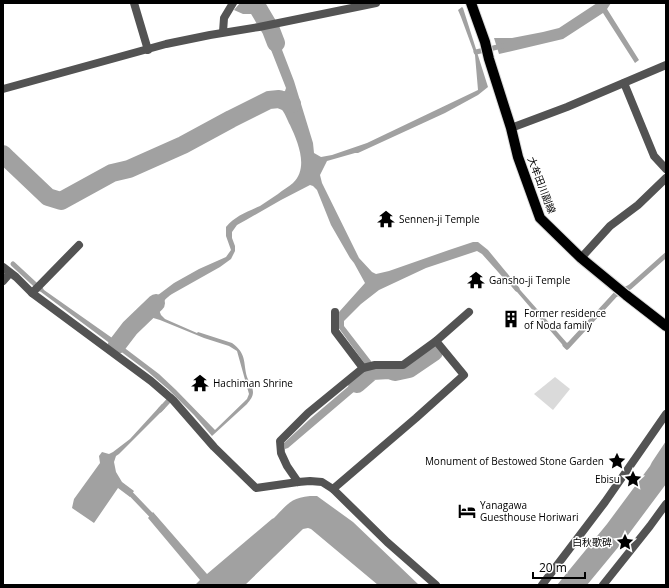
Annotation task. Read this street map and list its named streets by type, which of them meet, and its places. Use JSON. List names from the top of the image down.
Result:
{
  "streets": {
    "main road": ["大牟田川副線"]
  },
  "places": {
    "temple": ["Sennen-ji Temple", "Gansho-ji Temple", "Hachiman Shrine"],
    "building": ["Former residence of Noda family"],
    "place": ["Monument of Bestowed Stone Garden", "Ebisu", "白秋歌碑"],
    "hotel": ["Yanagawa Guesthouse Horiwari"]
  },
  "scale_bar": "20 m"
}
